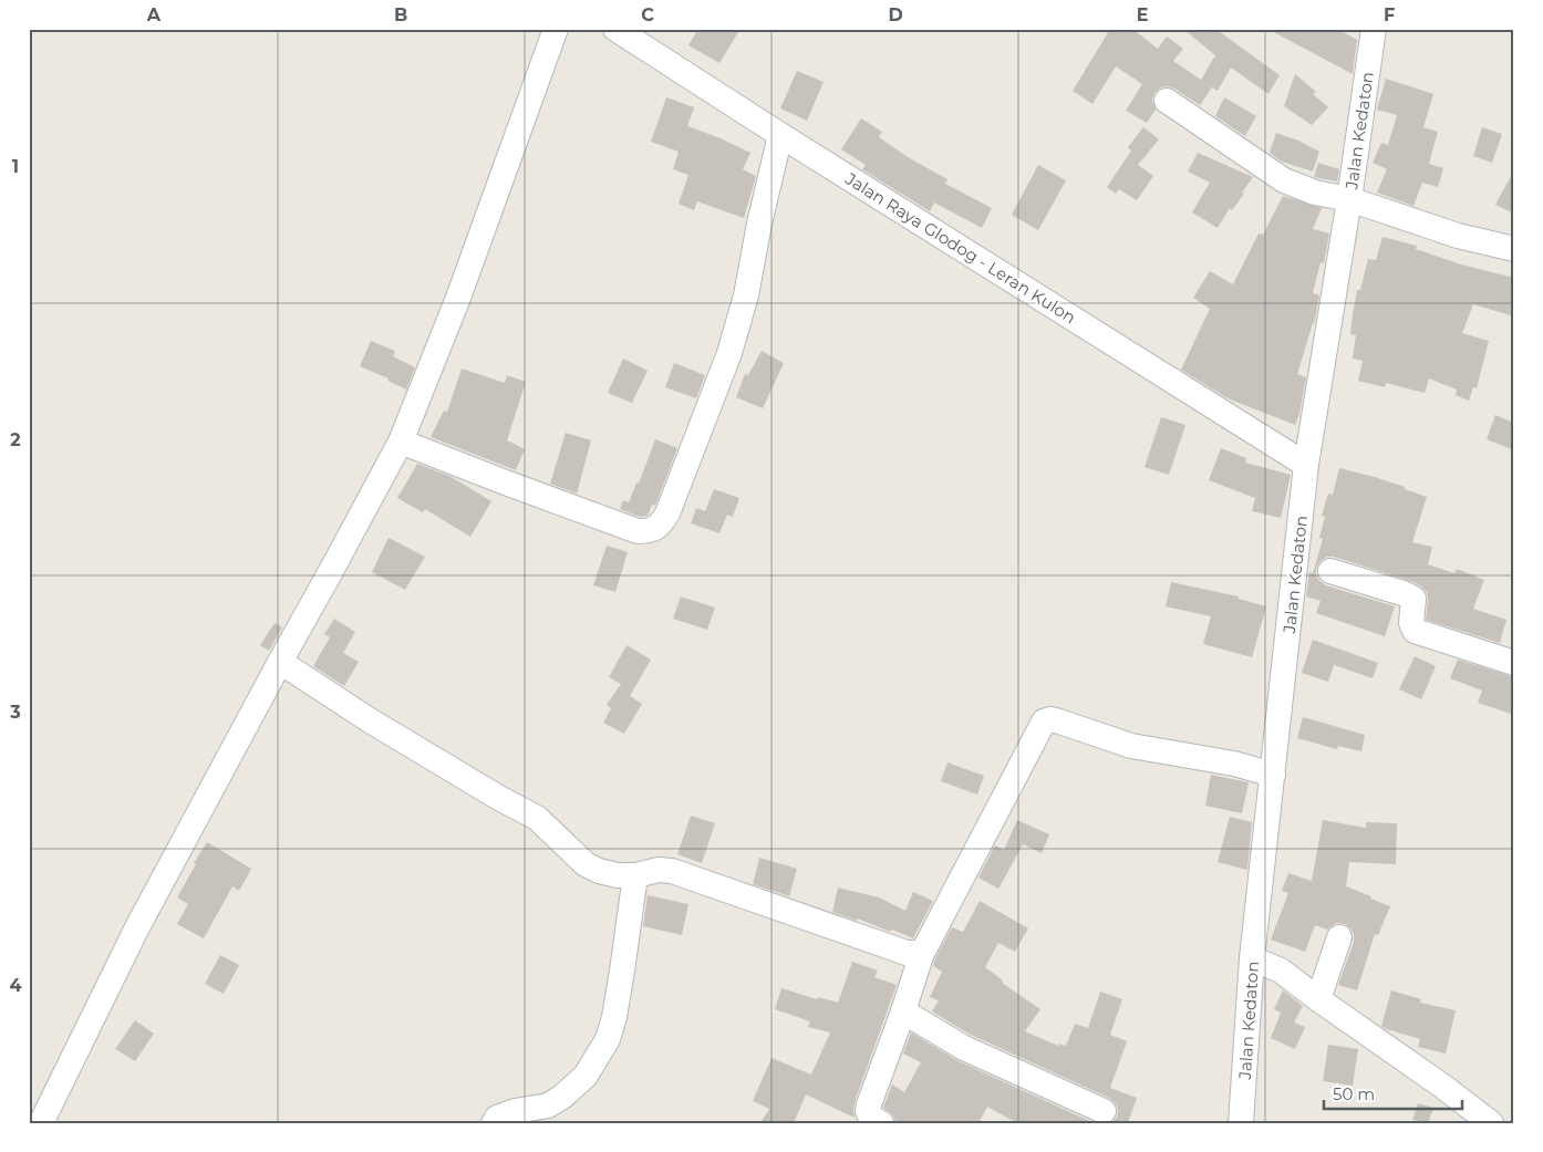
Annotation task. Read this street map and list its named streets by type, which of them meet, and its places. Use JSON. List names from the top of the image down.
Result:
{
  "streets": {
    "street": ["Jalan Kedaton", "Jalan Raya Glodog - Leran Kulon"]
  },
  "crossings": [
    ["Jalan Kedaton", "Jalan Raya Glodog - Leran Kulon"]
  ],
  "scale_bar": "50 m",
  "grid": {
    "columns": [
      "A",
      "B",
      "C",
      "D",
      "E",
      "F"
    ],
    "rows": [
      "1",
      "2",
      "3",
      "4"
    ]
  }
}
